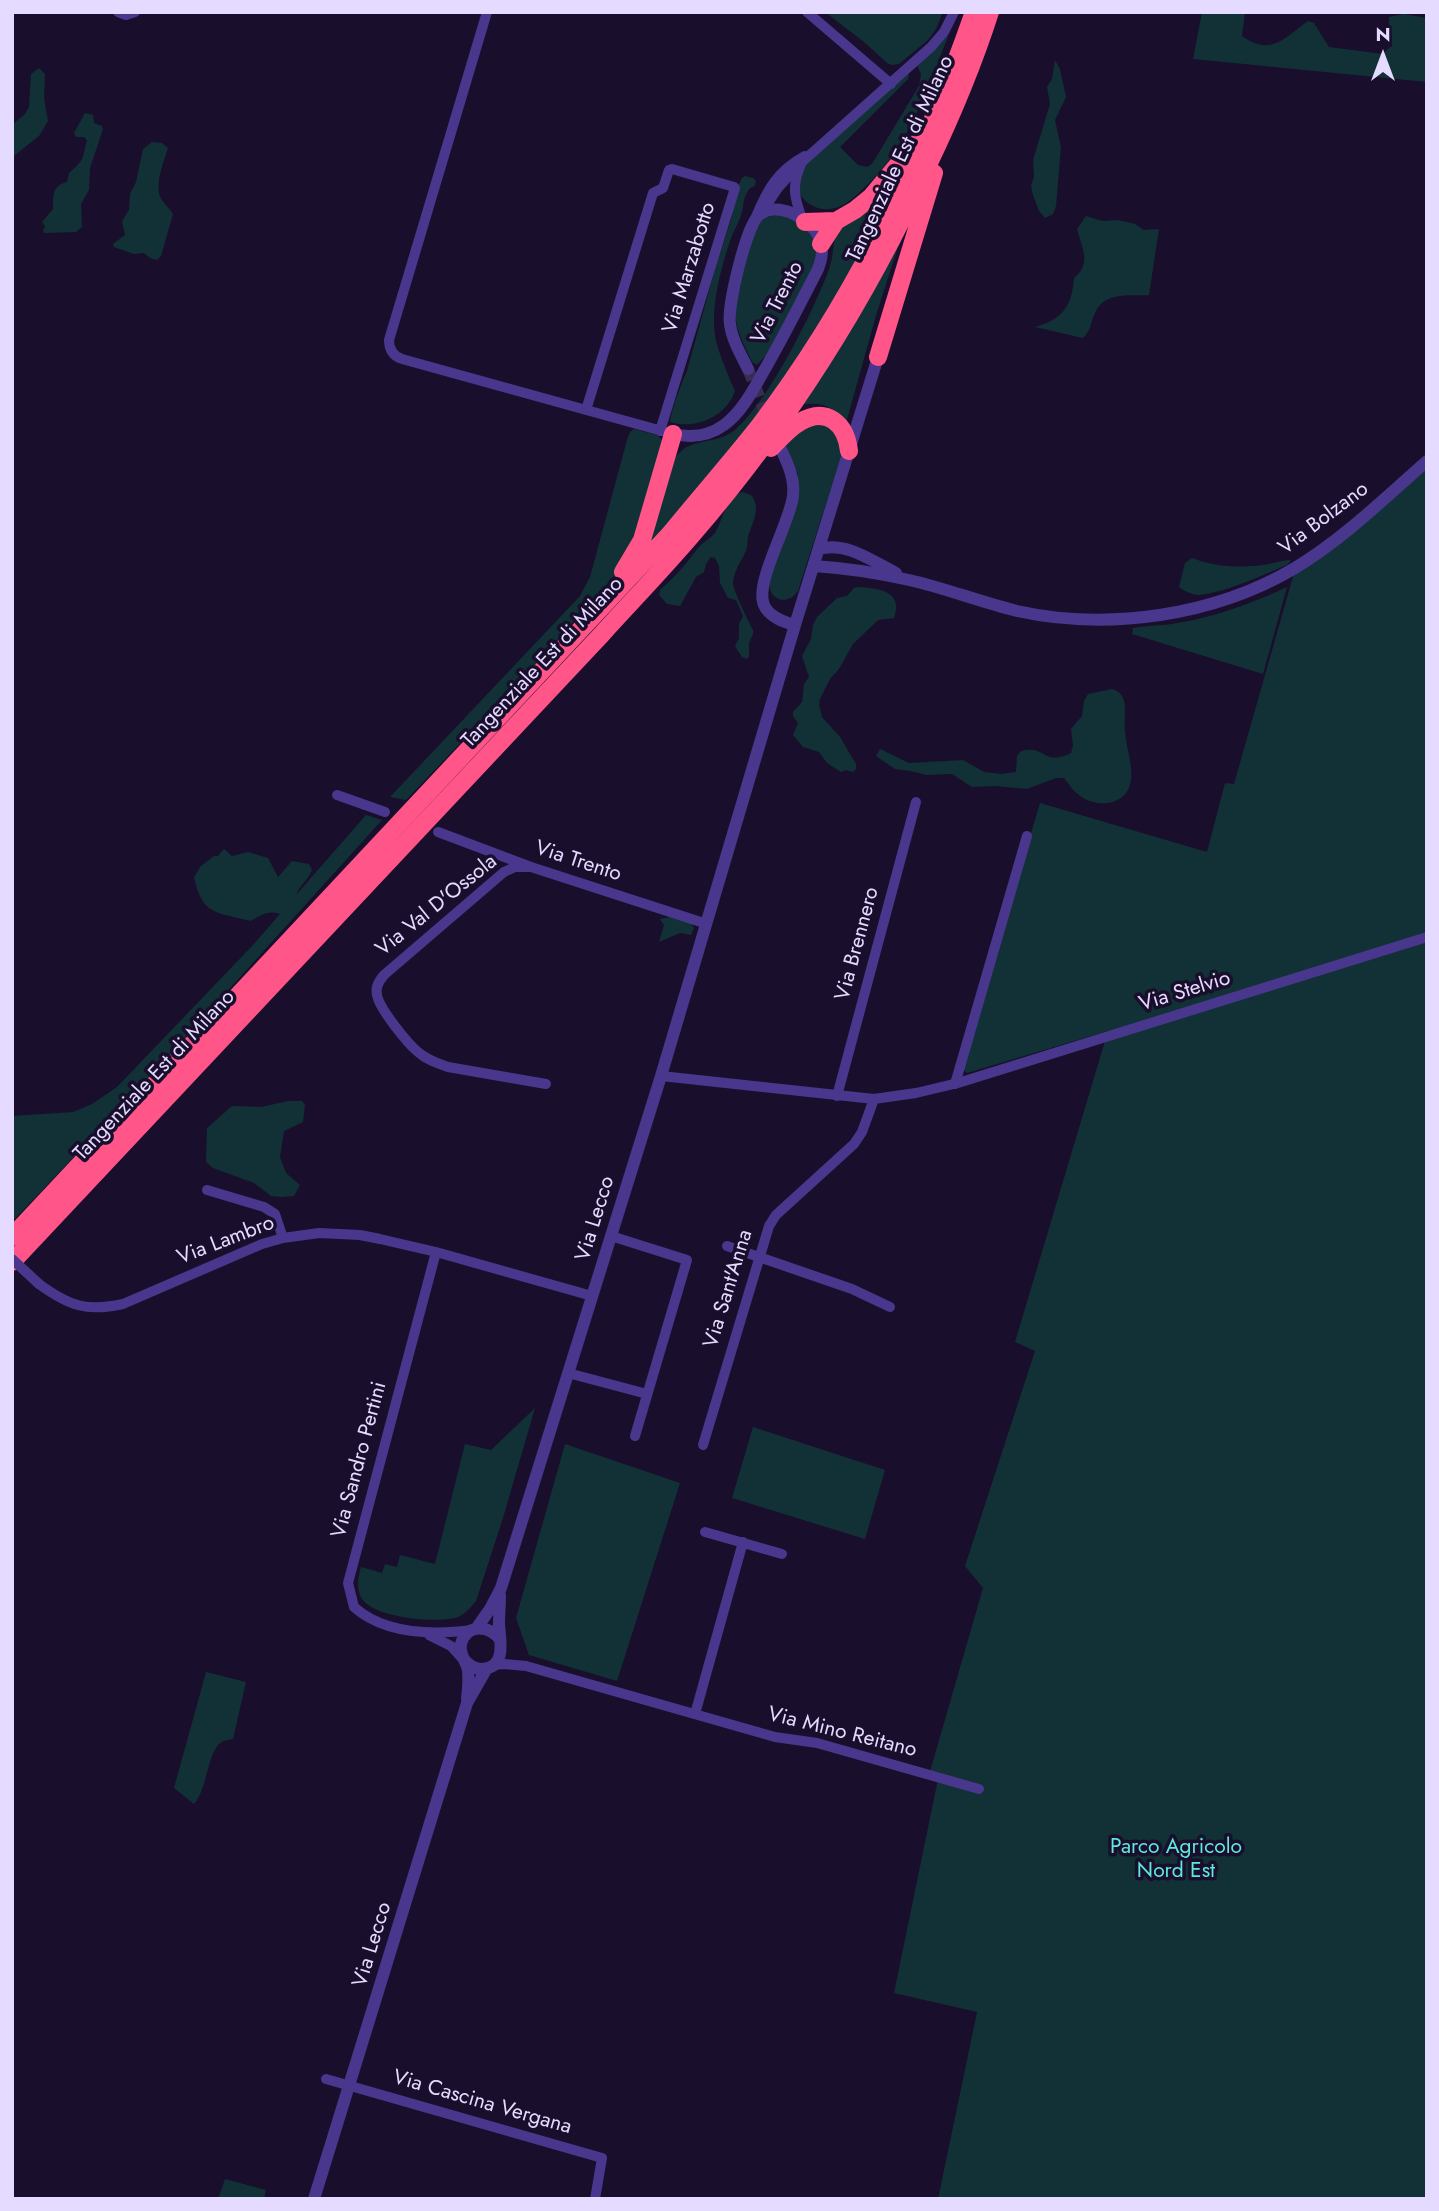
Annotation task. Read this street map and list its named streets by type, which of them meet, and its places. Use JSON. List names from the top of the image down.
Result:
{
  "streets": {
    "highway": ["Tangenziale Est di Milano"],
    "street": [
      "Via Marzabotto",
      "Via Trento",
      "Via Bolzano",
      "Via Val D'Ossola",
      "Via Brennero",
      "Via Stelvio",
      "Via Lecco",
      "Via Lambro",
      "Via Sant'Anna",
      "Via Sandro Pertini",
      "Via Mino Reitano",
      "Via Cascina Vergana"
    ]
  },
  "crossings": [
    ["Tangenziale Est di Milano", "Via Lambro"],
    ["Via Marzabotto", "Via Trento"],
    ["Via Trento", "Via Val D'Ossola"],
    ["Via Brennero", "Via Stelvio"],
    ["Via Stelvio", "Via Lecco"],
    ["Via Stelvio", "Via Sant'Anna"],
    ["Via Lecco", "Via Lambro"],
    ["Via Lecco", "Via Mino Reitano"],
    ["Via Lecco", "Via Cascina Vergana"],
    ["Via Lambro", "Via Sandro Pertini"]
  ],
  "parks": ["Parco Agricolo Nord Est"],
  "north": "top"
}
